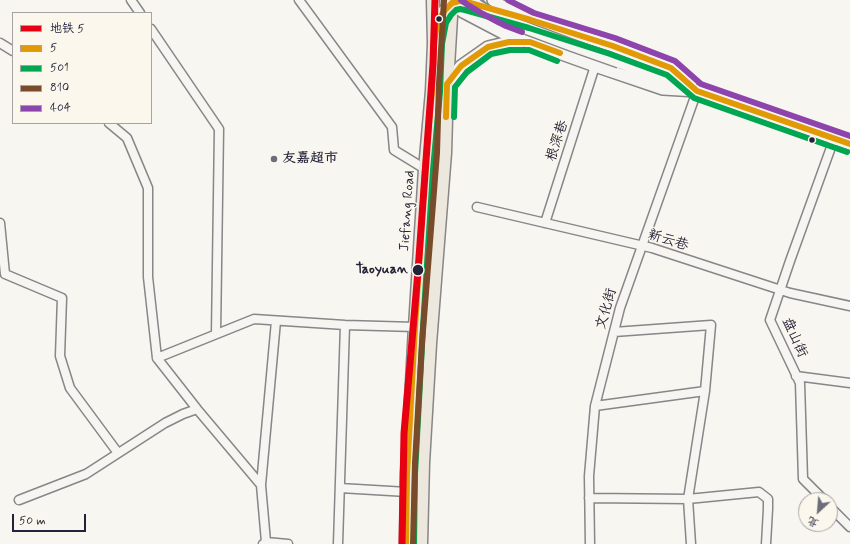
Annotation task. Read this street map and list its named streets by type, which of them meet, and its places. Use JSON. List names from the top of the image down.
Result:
{
  "streets": {
    "main road": ["Jiefang Road"],
    "street": [
      "根深巷",
      "新云巷",
      "文化街",
      "盘山街"
    ]
  },
  "crossings": [
    ["根深巷", "新云巷"],
    ["新云巷", "文化街"],
    ["新云巷", "盘山街"]
  ],
  "places": ["友嘉超市", "Taoyuan"],
  "lines": [
    "metro line 5",
    "transit line 810",
    "transit line 404",
    "transit line 5",
    "transit line 501"
  ],
  "legend": [
    "地铁 5",
    "5",
    "501",
    "810",
    "404"
  ],
  "scale_bar": "50 m",
  "north": "bottom left"
}
